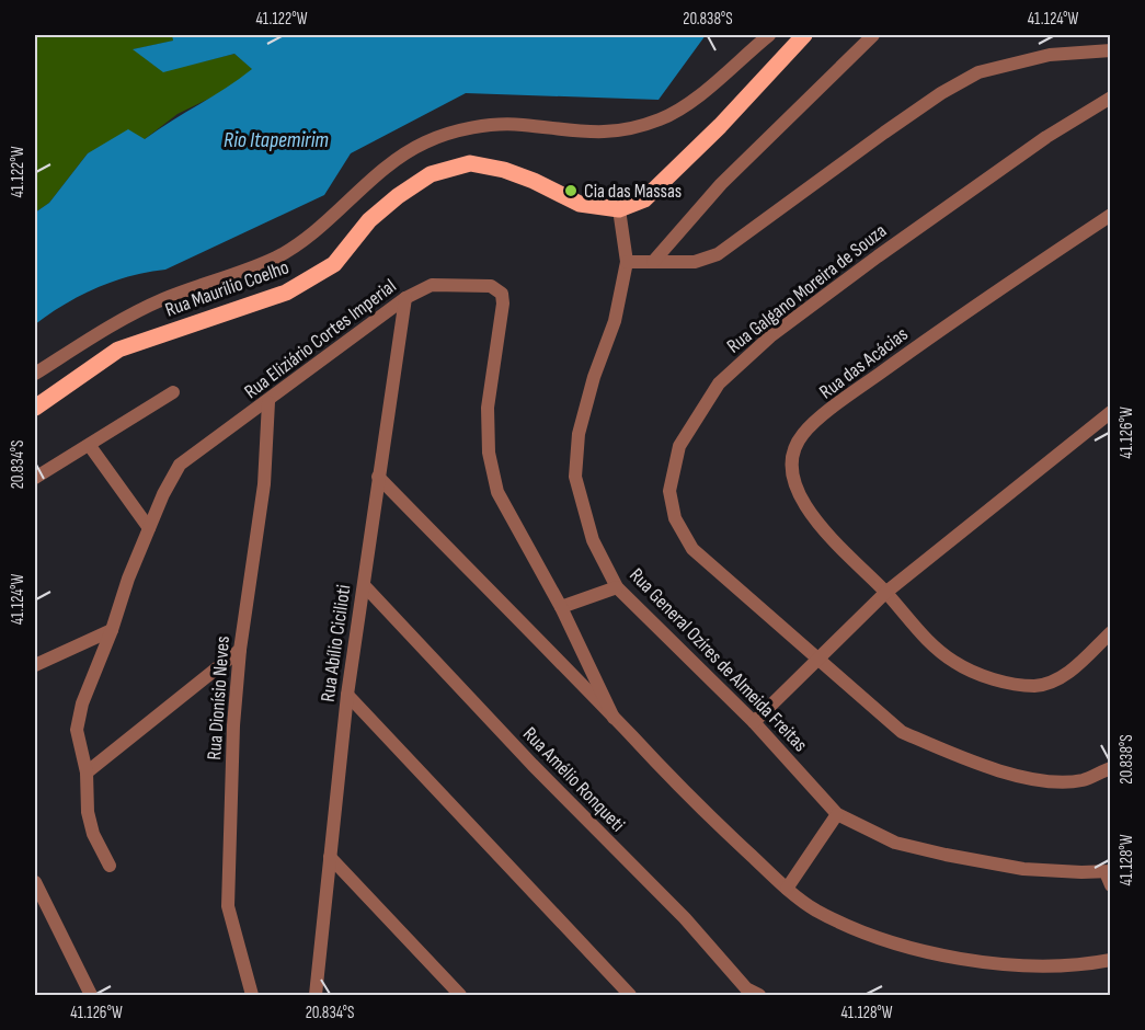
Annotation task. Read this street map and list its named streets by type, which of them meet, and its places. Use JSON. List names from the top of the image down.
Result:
{
  "streets": {
    "main road": ["Rua Maurílio Coelho"],
    "street": [
      "Rua Galgano Moreira de Souza",
      "Rua Eliziário Cortes Imperial",
      "Rua das Acácias",
      "Rua Abílio Cicilioti",
      "Rua General Ozíres de Almeida Freitas",
      "Rua Dionísio Neves",
      "Rua Amélio Ronqueti"
    ]
  },
  "crossings": [
    ["Rua Maurílio Coelho", "Rua General Ozíres de Almeida Freitas"],
    ["Rua Eliziário Cortes Imperial", "Rua Abílio Cicilioti"],
    ["Rua Eliziário Cortes Imperial", "Rua Dionísio Neves"],
    ["Rua Abílio Cicilioti", "Rua Amélio Ronqueti"]
  ],
  "water": ["Rio Itapemirim"],
  "places": ["Cia das Massas"],
  "coordinates": [
    "41.122°W",
    "20.838°S",
    "41.124°W",
    "41.126°W",
    "20.834°S",
    "41.128°W"
  ]
}
